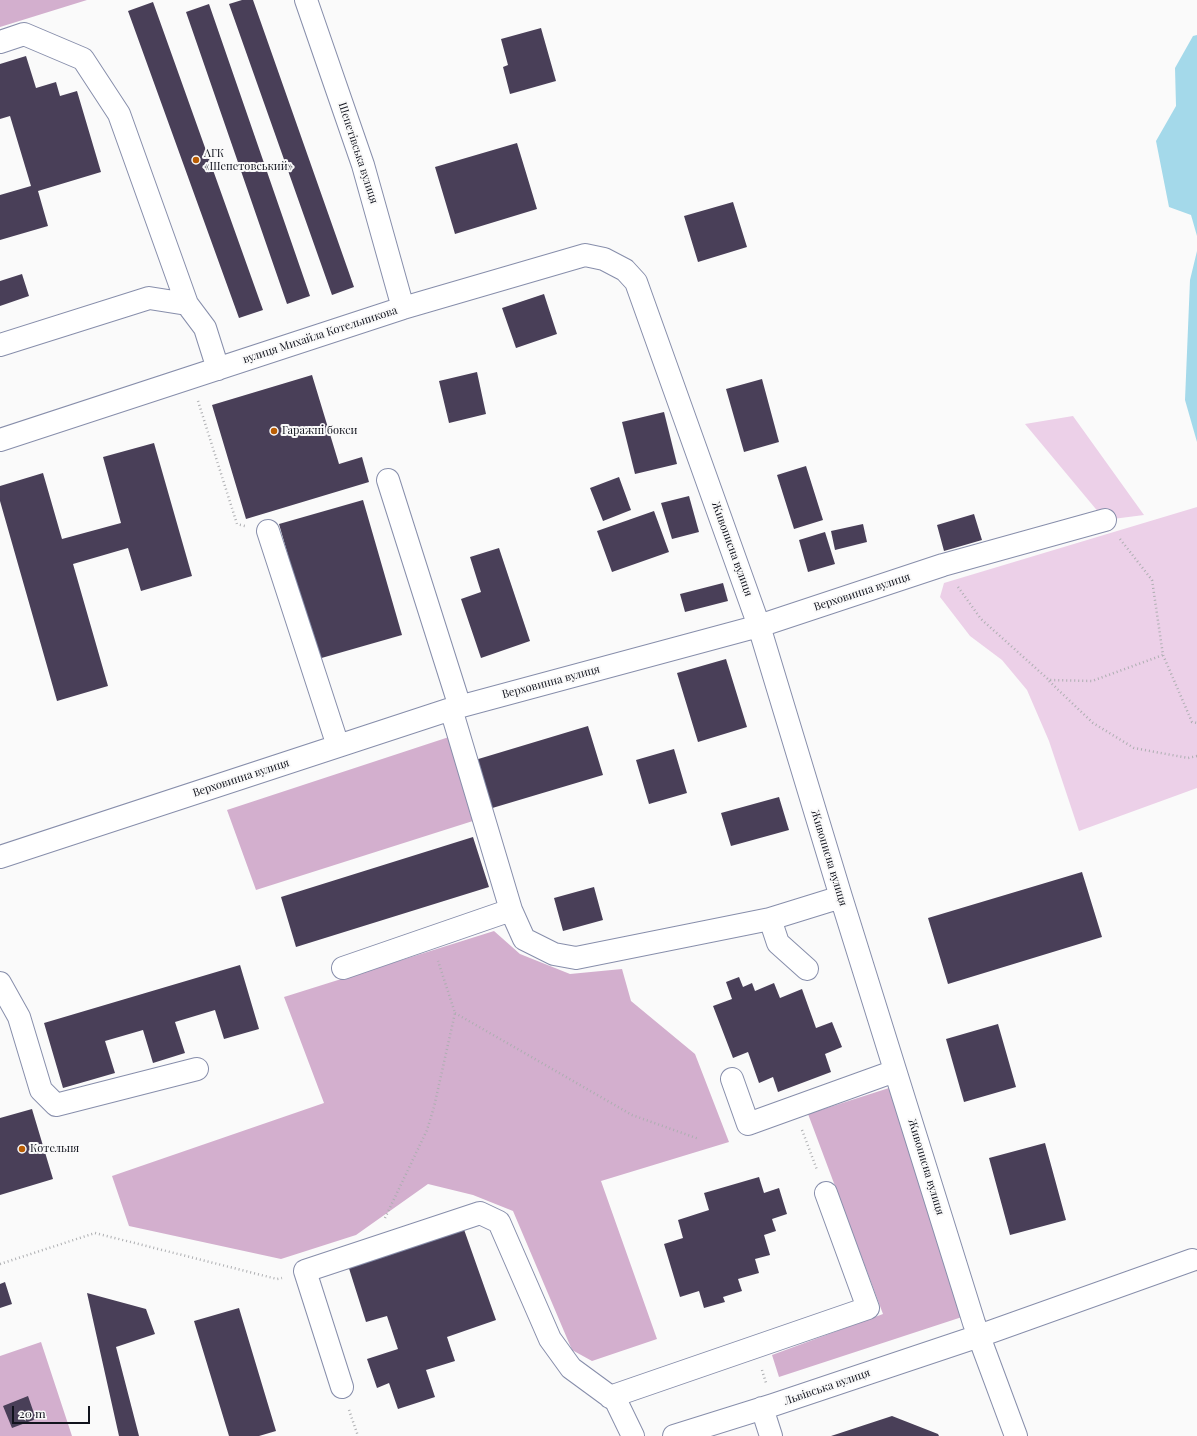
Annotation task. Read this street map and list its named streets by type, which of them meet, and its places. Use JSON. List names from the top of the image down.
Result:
{
  "streets": {
    "street": [
      "Шепетівська вулиця",
      "вулиця Михайла Котельникова",
      "Живописна вулиця",
      "Верховинна вулиця",
      "Львівська вулиця"
    ]
  },
  "crossings": [
    ["Шепетівська вулиця", "вулиця Михайла Котельникова"],
    ["вулиця Михайла Котельникова", "Живописна вулиця"],
    ["Живописна вулиця", "Верховинна вулиця"],
    ["Живописна вулиця", "Львівська вулиця"]
  ],
  "places": ["АГК «Шепетовський»", "Гаражні бокси", "Котельня"],
  "scale_bar": "20 m"
}
